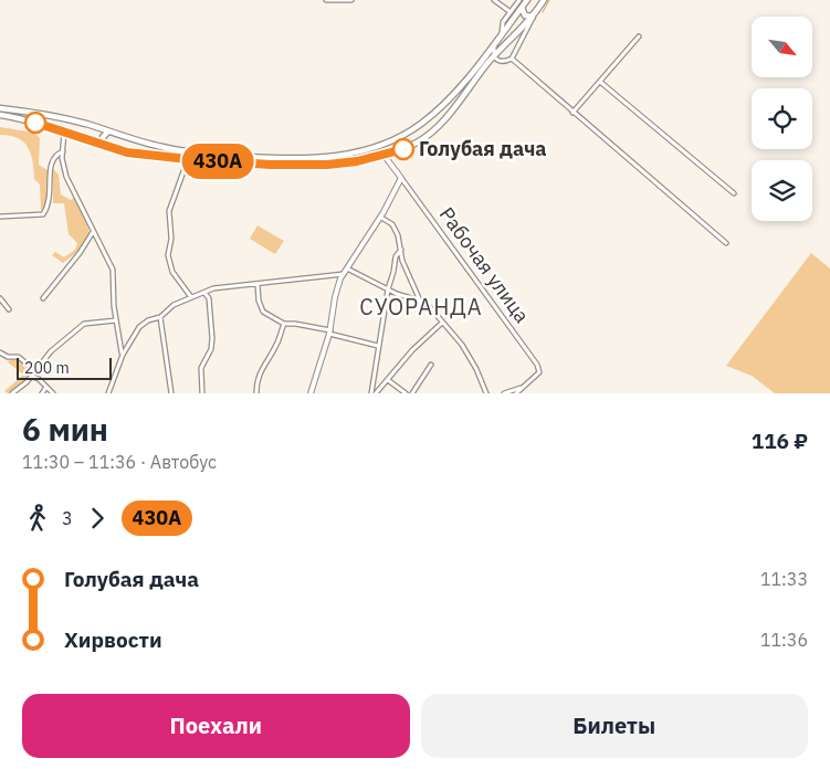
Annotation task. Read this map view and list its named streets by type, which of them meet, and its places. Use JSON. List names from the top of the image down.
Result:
{
  "streets": {
    "street": ["Рабочая улица"]
  },
  "districts": ["СУОРАНДА"],
  "places": ["Голубая дача"],
  "lines": ["bus line 430А"],
  "scale_bar": "200 m",
  "north": "bottom right",
  "page": {
    "on_map": "430А",
    "scale": "200 m",
    "heading": ["6 мин", "11:30 – 11:36 · Автобус", "116 ₽"],
    "legs": ["3", "430А"],
    "list": [
      {
        "name": "Голубая дача",
        "value": "11:33"
      },
      {
        "name": "Хирвости",
        "value": "11:36"
      }
    ],
    "buttons": ["Поехали", "Билеты"]
  }
}
